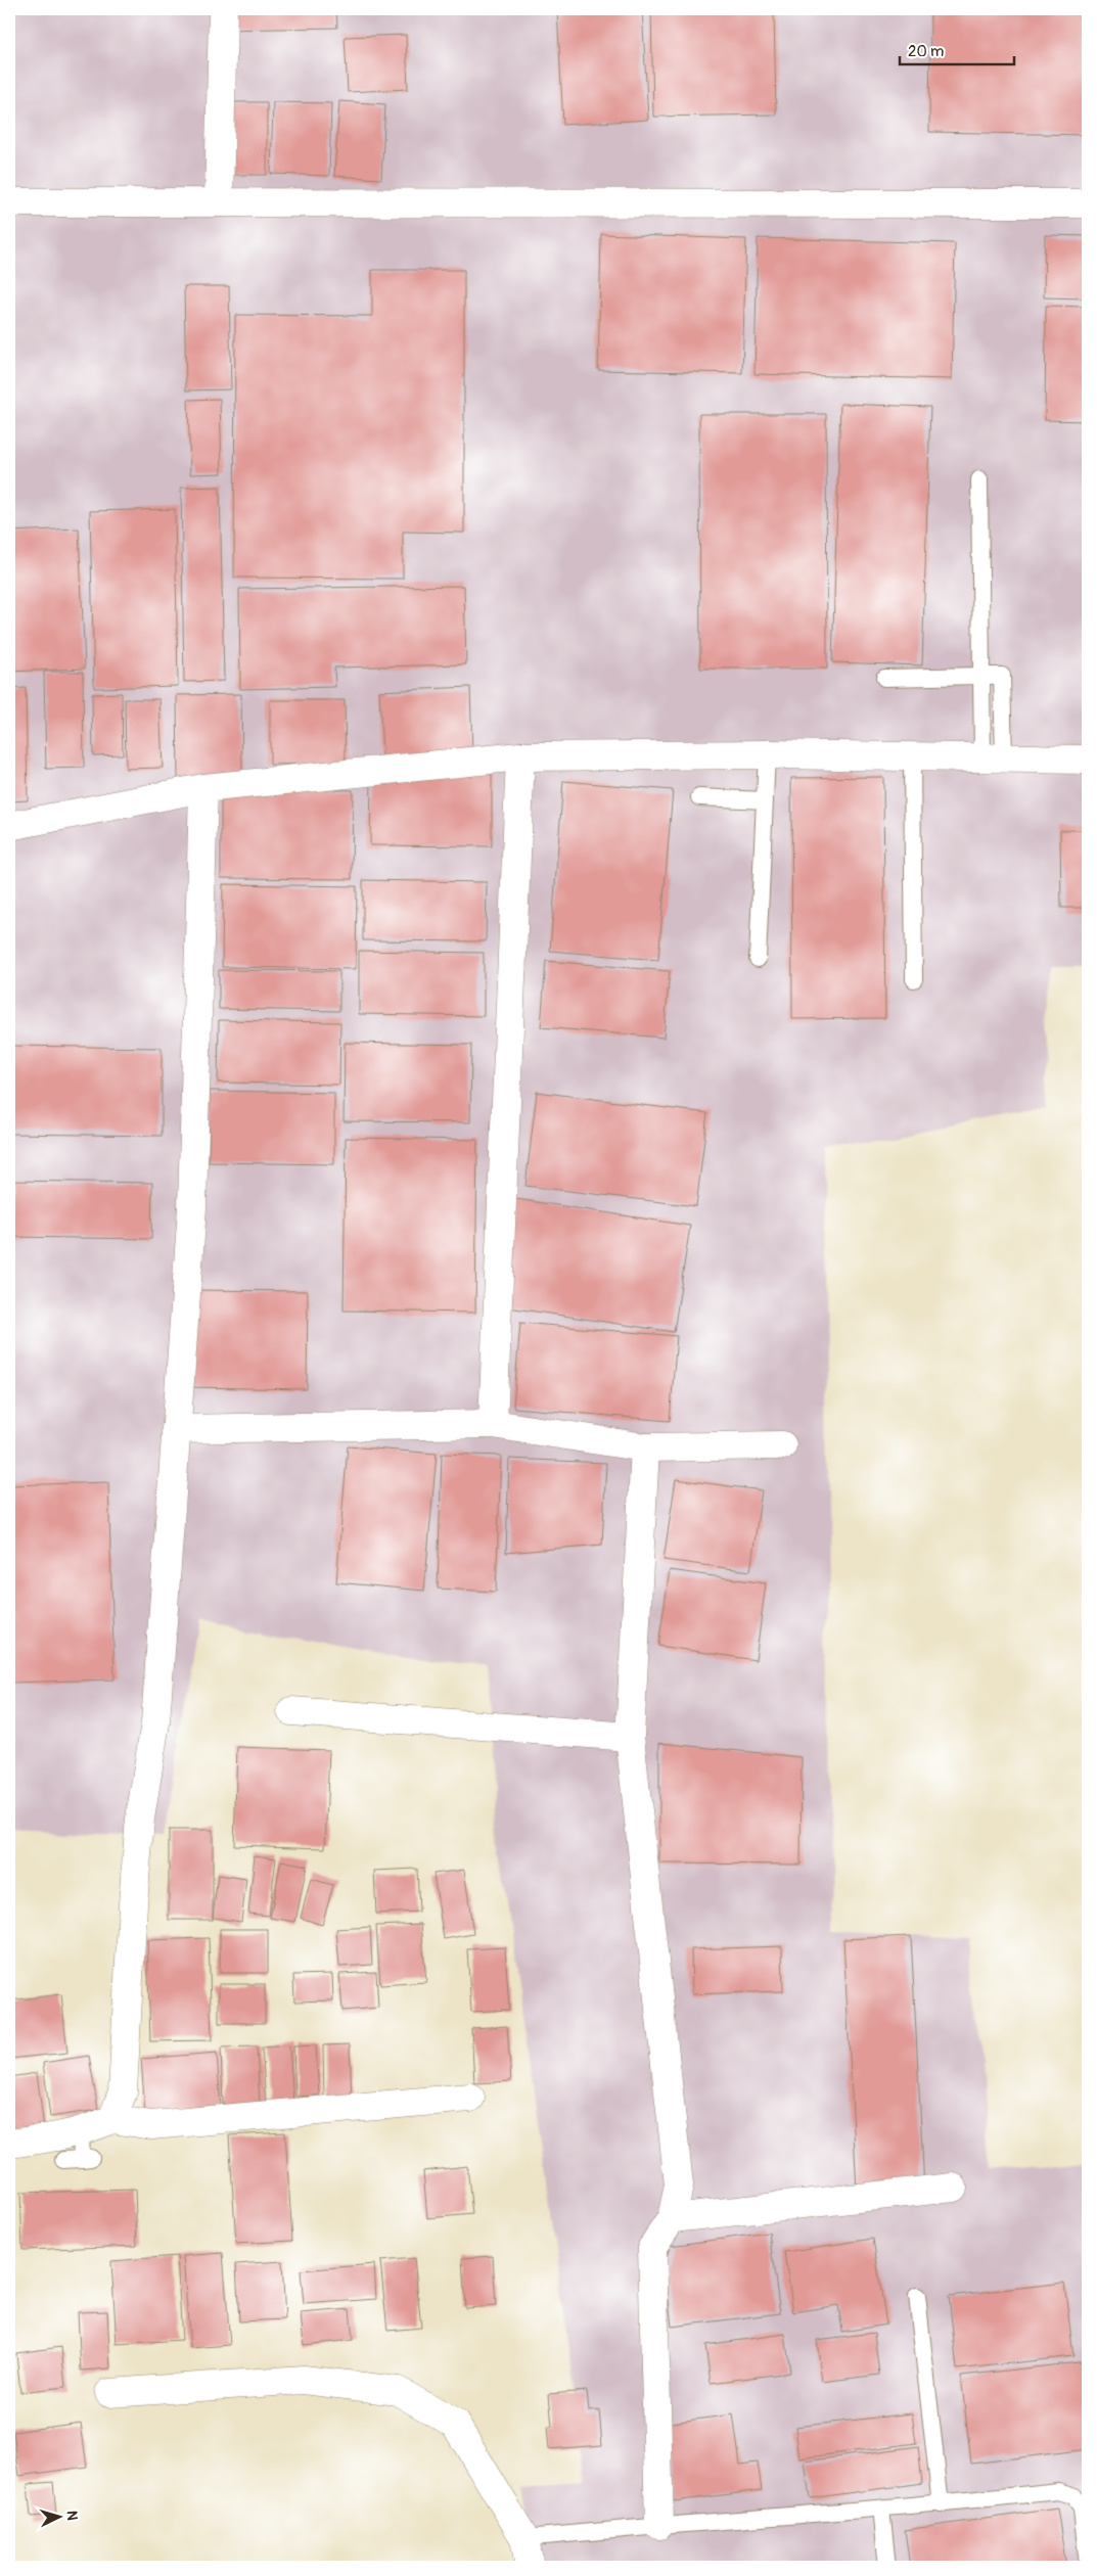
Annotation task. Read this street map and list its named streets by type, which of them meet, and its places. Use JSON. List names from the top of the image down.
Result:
{
  "scale_bar": "20 m",
  "north": "right"
}
